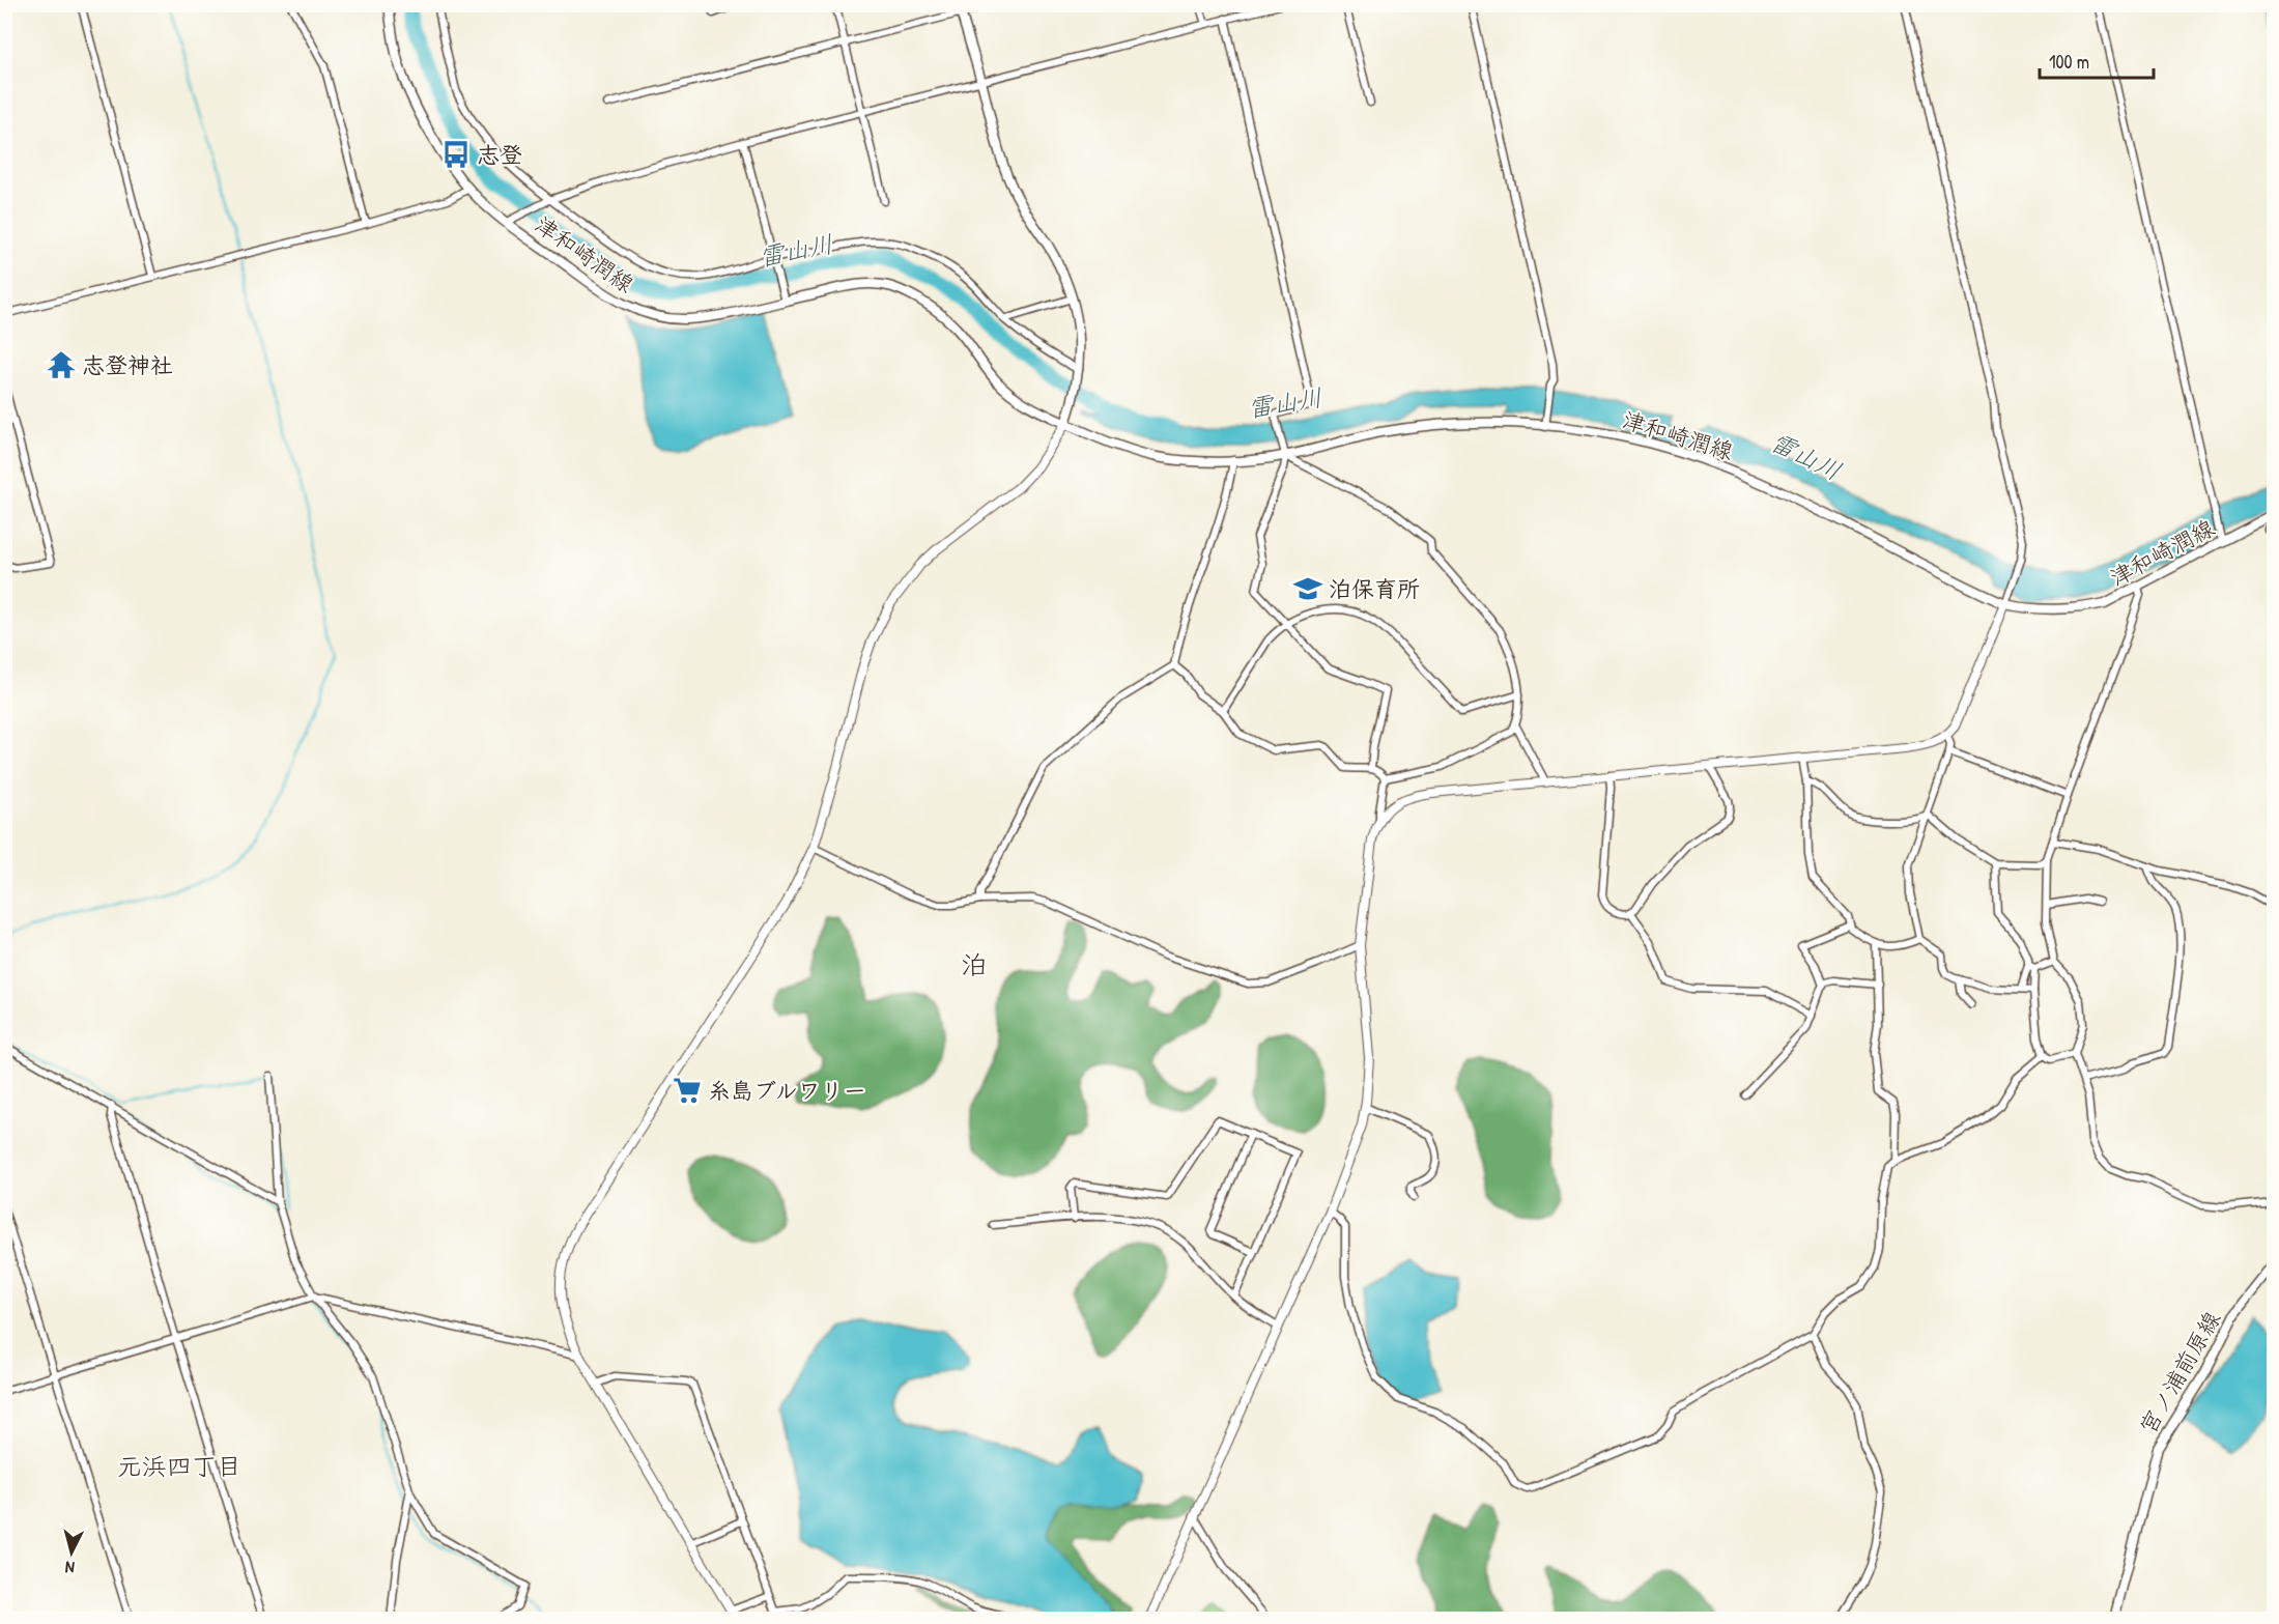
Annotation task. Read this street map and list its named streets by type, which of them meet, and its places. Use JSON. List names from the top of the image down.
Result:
{
  "streets": {
    "main road": ["津和崎潤線", "宮ノ浦前原線"]
  },
  "districts": ["泊", "元浜四丁目"],
  "water": ["雷山川"],
  "places": {
    "bus stop": ["志登"],
    "temple": ["志登神社"],
    "school or university": ["泊保育所"],
    "supermarket": ["糸島ブルワリー"]
  },
  "scale_bar": "100 m",
  "north": "bottom"
}
